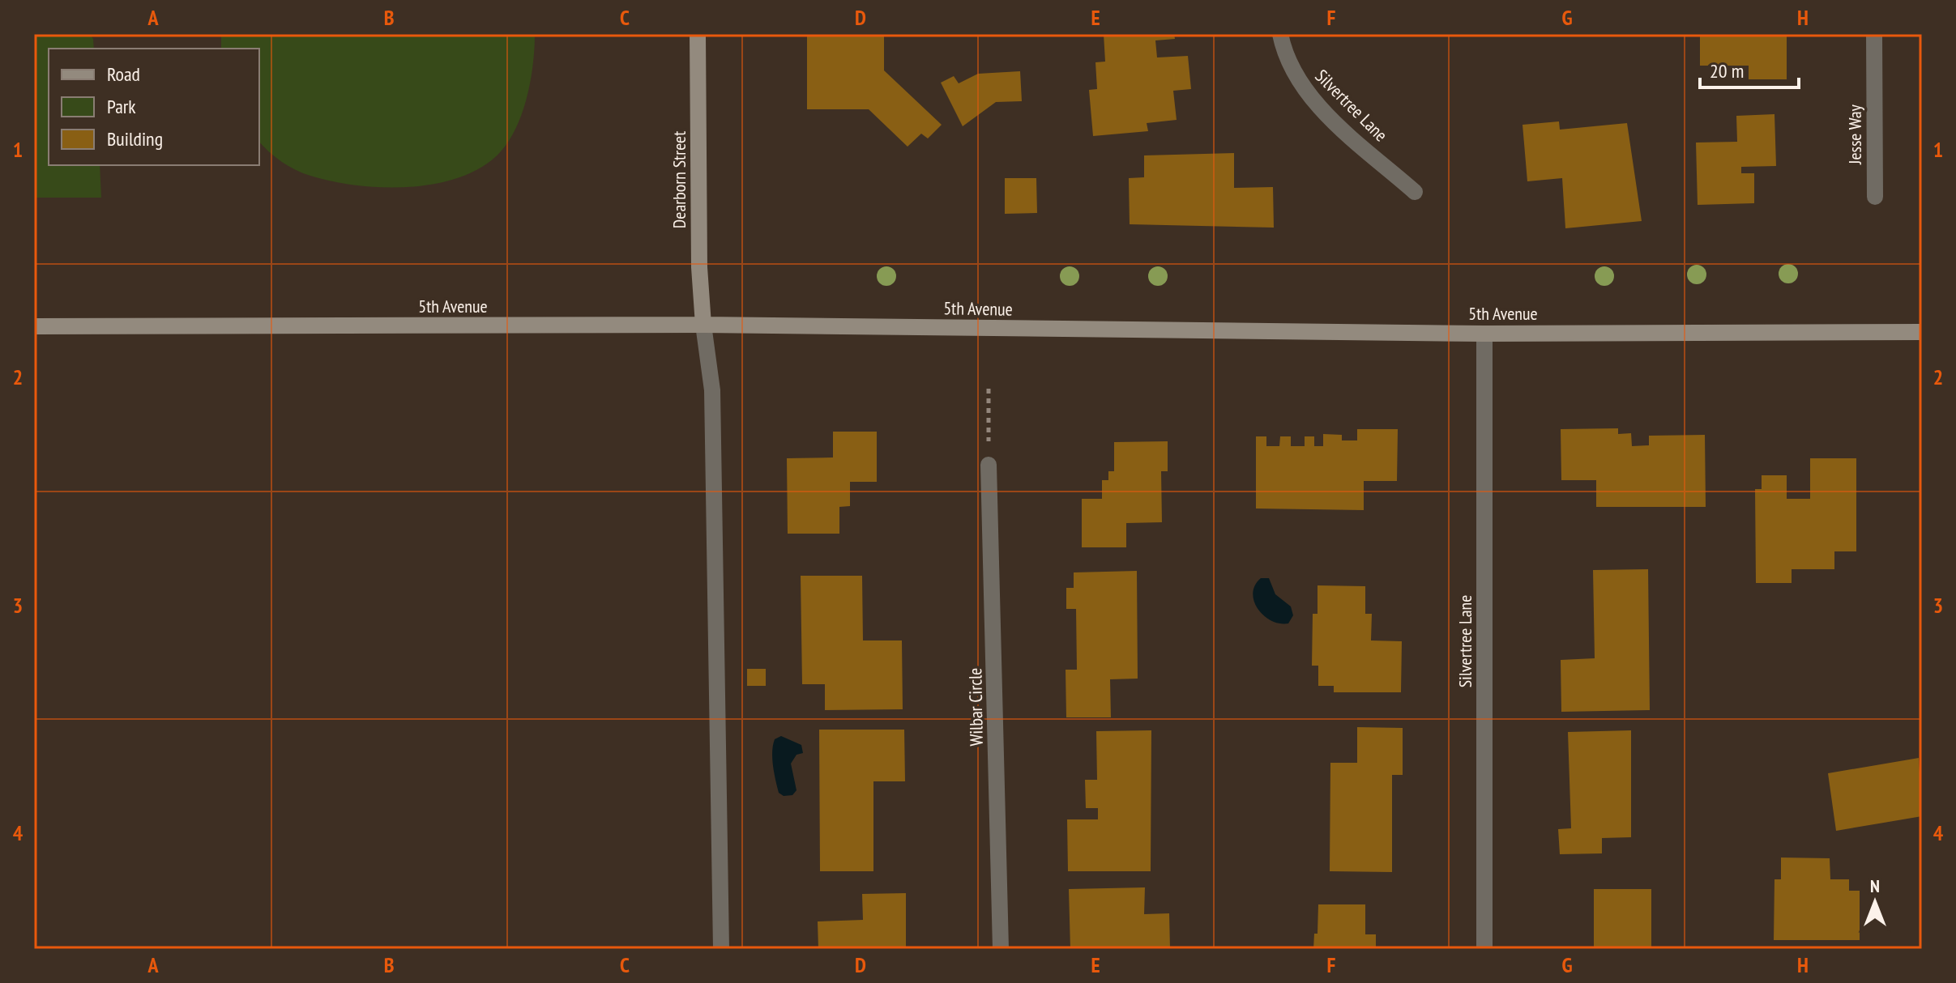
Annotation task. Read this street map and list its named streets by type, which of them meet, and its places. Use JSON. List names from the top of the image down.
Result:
{
  "streets": {
    "main road": ["Dearborn Street", "5th Avenue"],
    "street": ["Silvertree Lane", "Jesse Way", "Wilbar Circle"]
  },
  "crossings": [
    ["Silvertree Lane", "5th Avenue"],
    ["Dearborn Street", "5th Avenue"]
  ],
  "legend": ["Road", "Park", "Building"],
  "scale_bar": "20 m",
  "north": "top",
  "grid": {
    "columns": [
      "A",
      "B",
      "C",
      "D",
      "E",
      "F",
      "G",
      "H"
    ],
    "rows": [
      "1",
      "2",
      "3",
      "4"
    ]
  }
}
